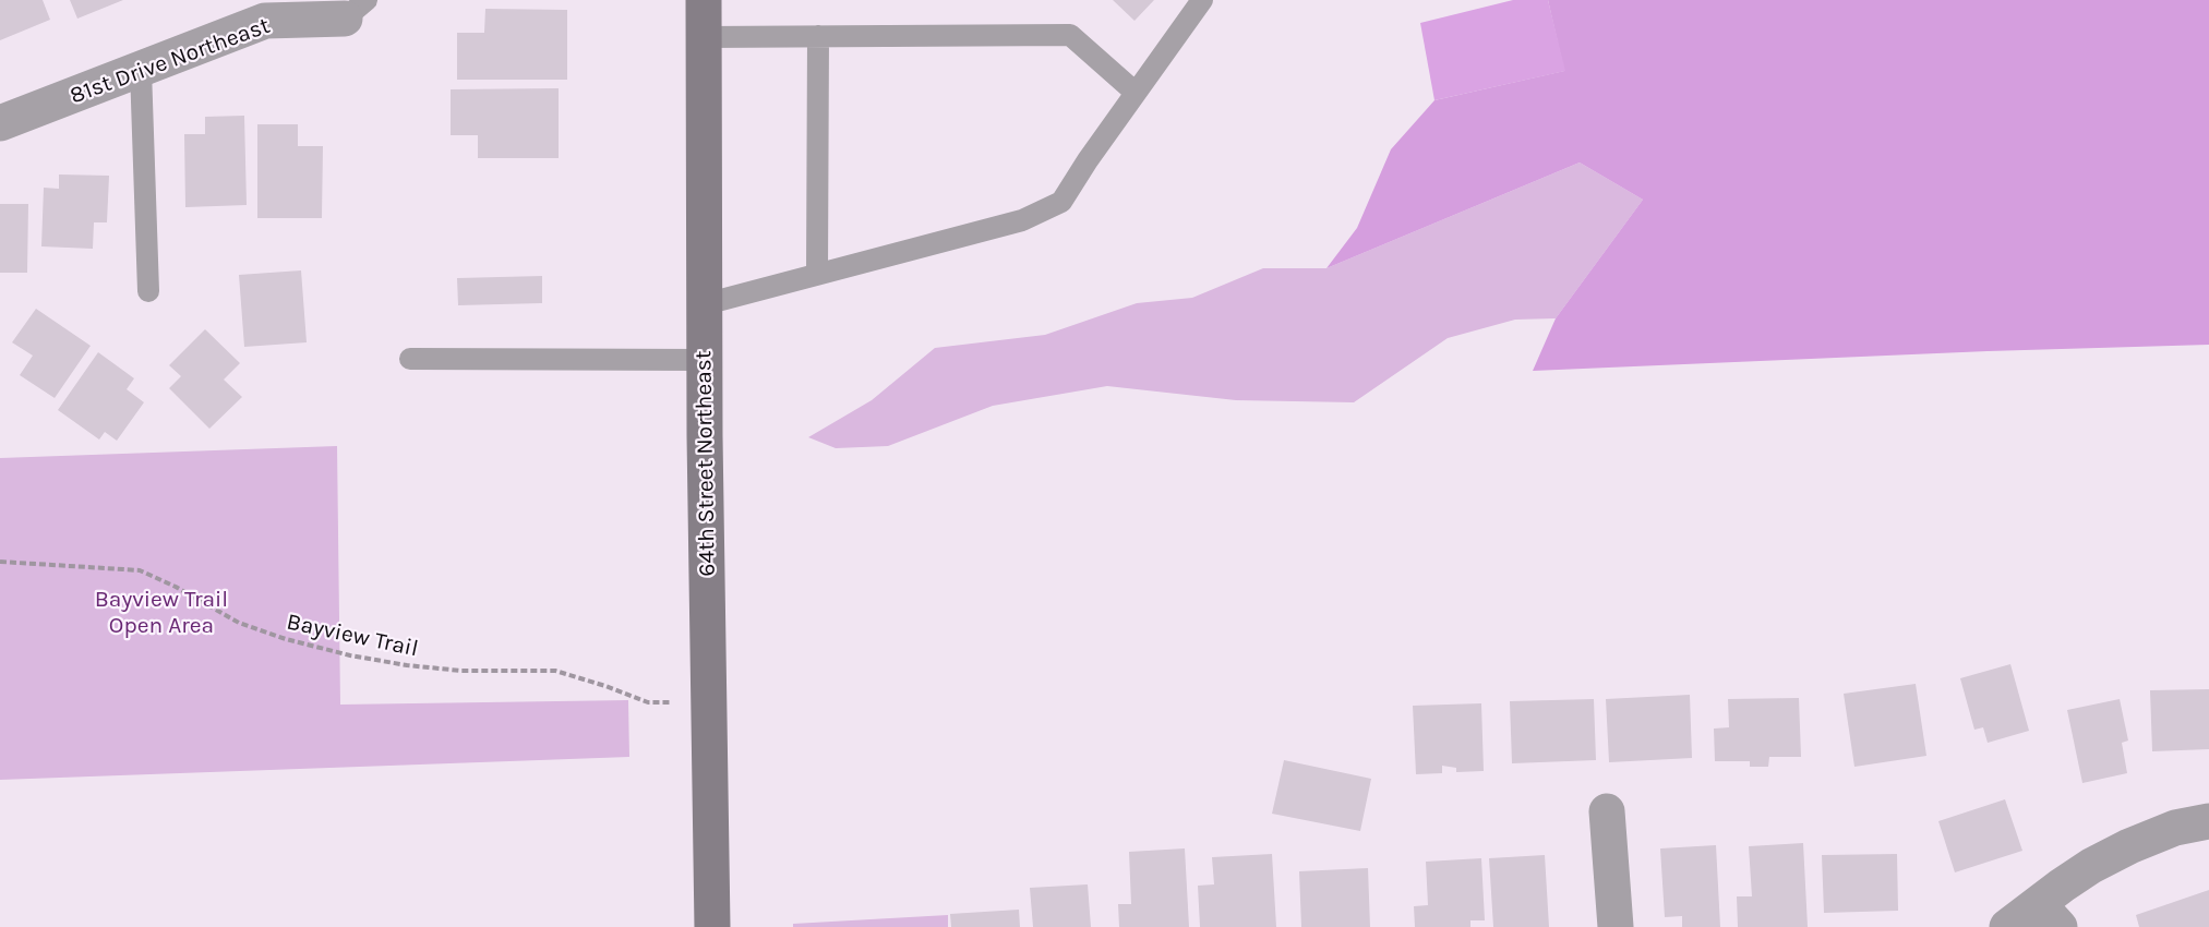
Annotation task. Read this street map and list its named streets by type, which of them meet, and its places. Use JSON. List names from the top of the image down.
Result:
{
  "streets": {
    "main road": ["64th Street Northeast"],
    "street": ["81st Drive Northeast"],
    "path": ["Bayview Trail"]
  },
  "crossings": [
    ["64th Street Northeast", "Bayview Trail"]
  ],
  "parks": ["Bayview Trail Open Area"]
}
